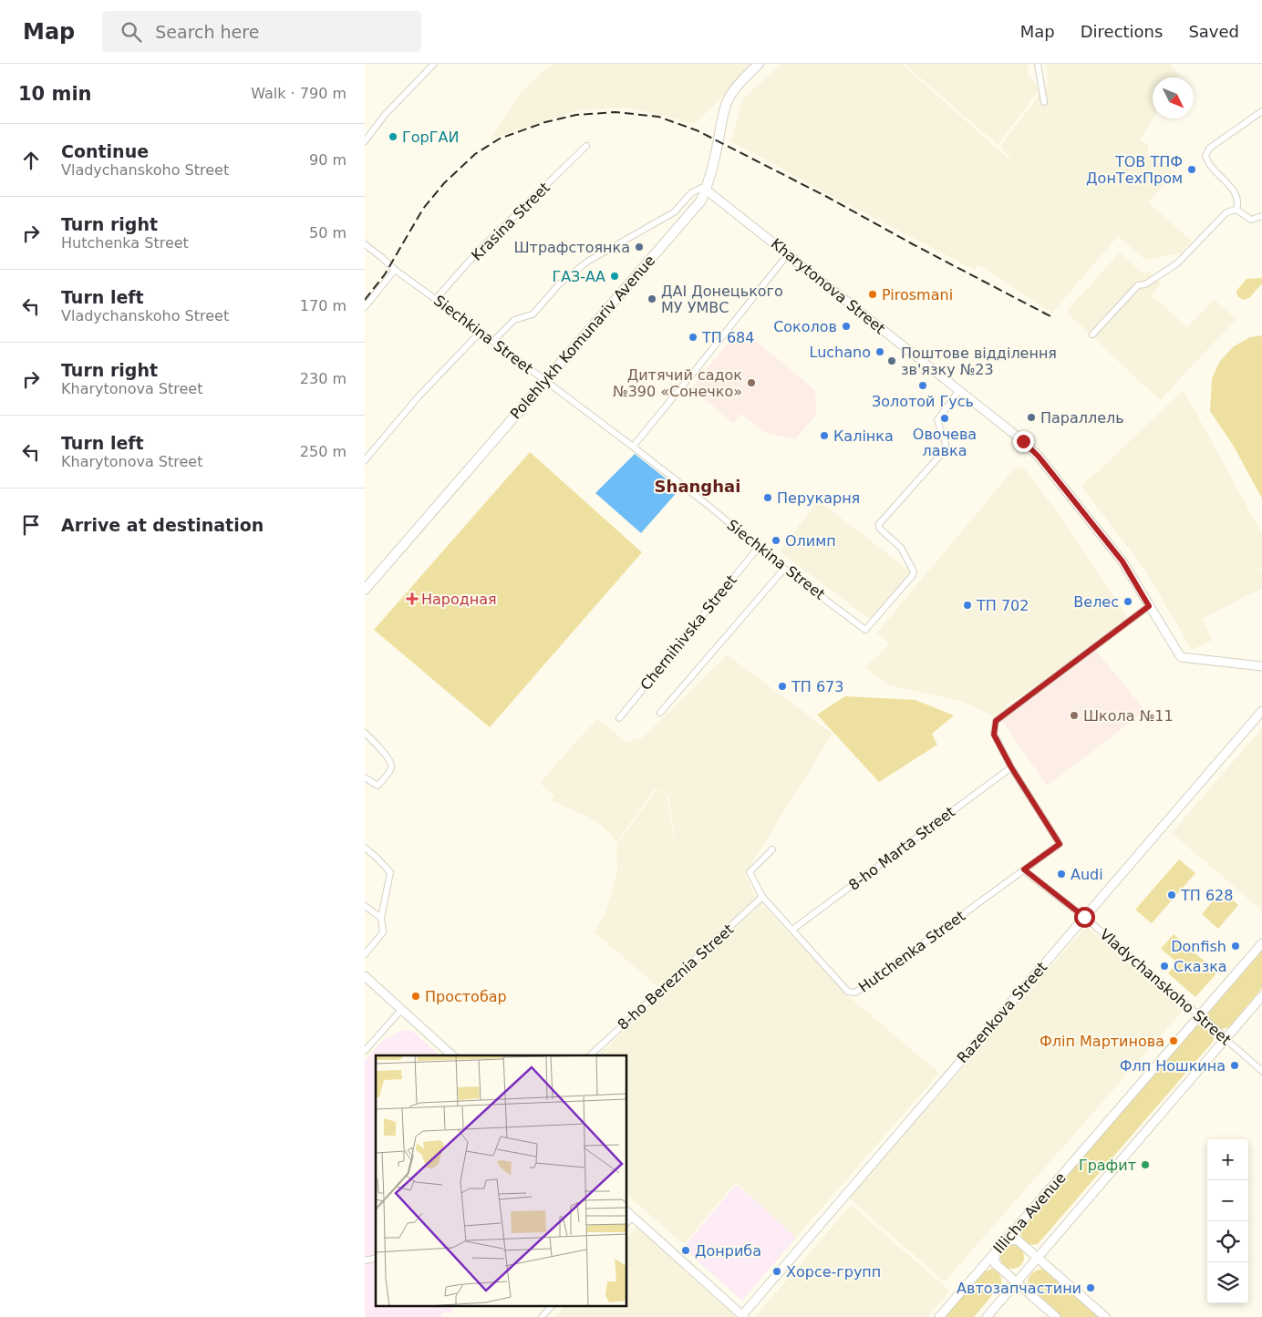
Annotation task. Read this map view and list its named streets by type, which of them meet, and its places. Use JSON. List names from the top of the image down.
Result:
{
  "streets": {
    "main road": ["Polehlykh Komunariv Avenue"],
    "street": [
      "Krasina Street",
      "Kharytonova Street",
      "Siechkina Street",
      "Chernihivska Street",
      "8-ho Marta Street",
      "Hutchenka Street",
      "8-ho Bereznia Street",
      "Vladychanskoho Street",
      "Razenkova Street",
      "Illicha Avenue"
    ]
  },
  "crossings": [
    ["Krasina Street", "Siechkina Street"],
    ["Kharytonova Street", "Siechkina Street"],
    ["Kharytonova Street", "Polehlykh Komunariv Avenue"],
    ["Siechkina Street", "Polehlykh Komunariv Avenue"],
    ["Siechkina Street", "Chernihivska Street"],
    ["8-ho Marta Street", "Hutchenka Street"],
    ["Hutchenka Street", "8-ho Bereznia Street"],
    ["Hutchenka Street", "Vladychanskoho Street"],
    ["Vladychanskoho Street", "Razenkova Street"],
    ["Vladychanskoho Street", "Illicha Avenue"]
  ],
  "districts": ["Shanghai"],
  "places": {
    "other": [
      "ГорГАИ",
      "ТОВ ТПФ ДонТехПром",
      "Штрафстоянка",
      "ГАЗ-АА",
      "Pirosmani",
      "ДАІ Донецького МУ УМВС",
      "Соколов",
      "ТП 684",
      "Luchano",
      "Поштове відділення зв'язку №23",
      "Дитячий садок №390 «Сонечко»",
      "Золотой Гусь",
      "Параллель",
      "Овочева лавка",
      "Калінка",
      "Перукарня",
      "Олимп",
      "Велес",
      "ТП 702",
      "ТП 673",
      "Школа №11",
      "Audi",
      "ТП 628",
      "Donfish",
      "Сказка",
      "Простобар",
      "Фліп Мартинова",
      "Флп Ношкина",
      "Графит",
      "Донриба",
      "Хорсе-групп",
      "Автозапчастини"
    ],
    "health": ["Народная"]
  },
  "north": "bottom right",
  "page": {
    "header": "Map",
    "search": "Search here",
    "nav": ["Map", "Directions", "Saved"],
    "heading": ["10 min", "Walk · 790 m"],
    "list": [
      ["Continue", "Vladychanskoho Street", "90 m"],
      ["Turn right", "Hutchenka Street", "50 m"],
      ["Turn left", "Vladychanskoho Street", "170 m"],
      ["Turn right", "Kharytonova Street", "230 m"],
      ["Turn left", "Kharytonova Street", "250 m"],
      "Arrive at destination"
    ],
    "map_buttons": ["+", "−"]
  }
}
